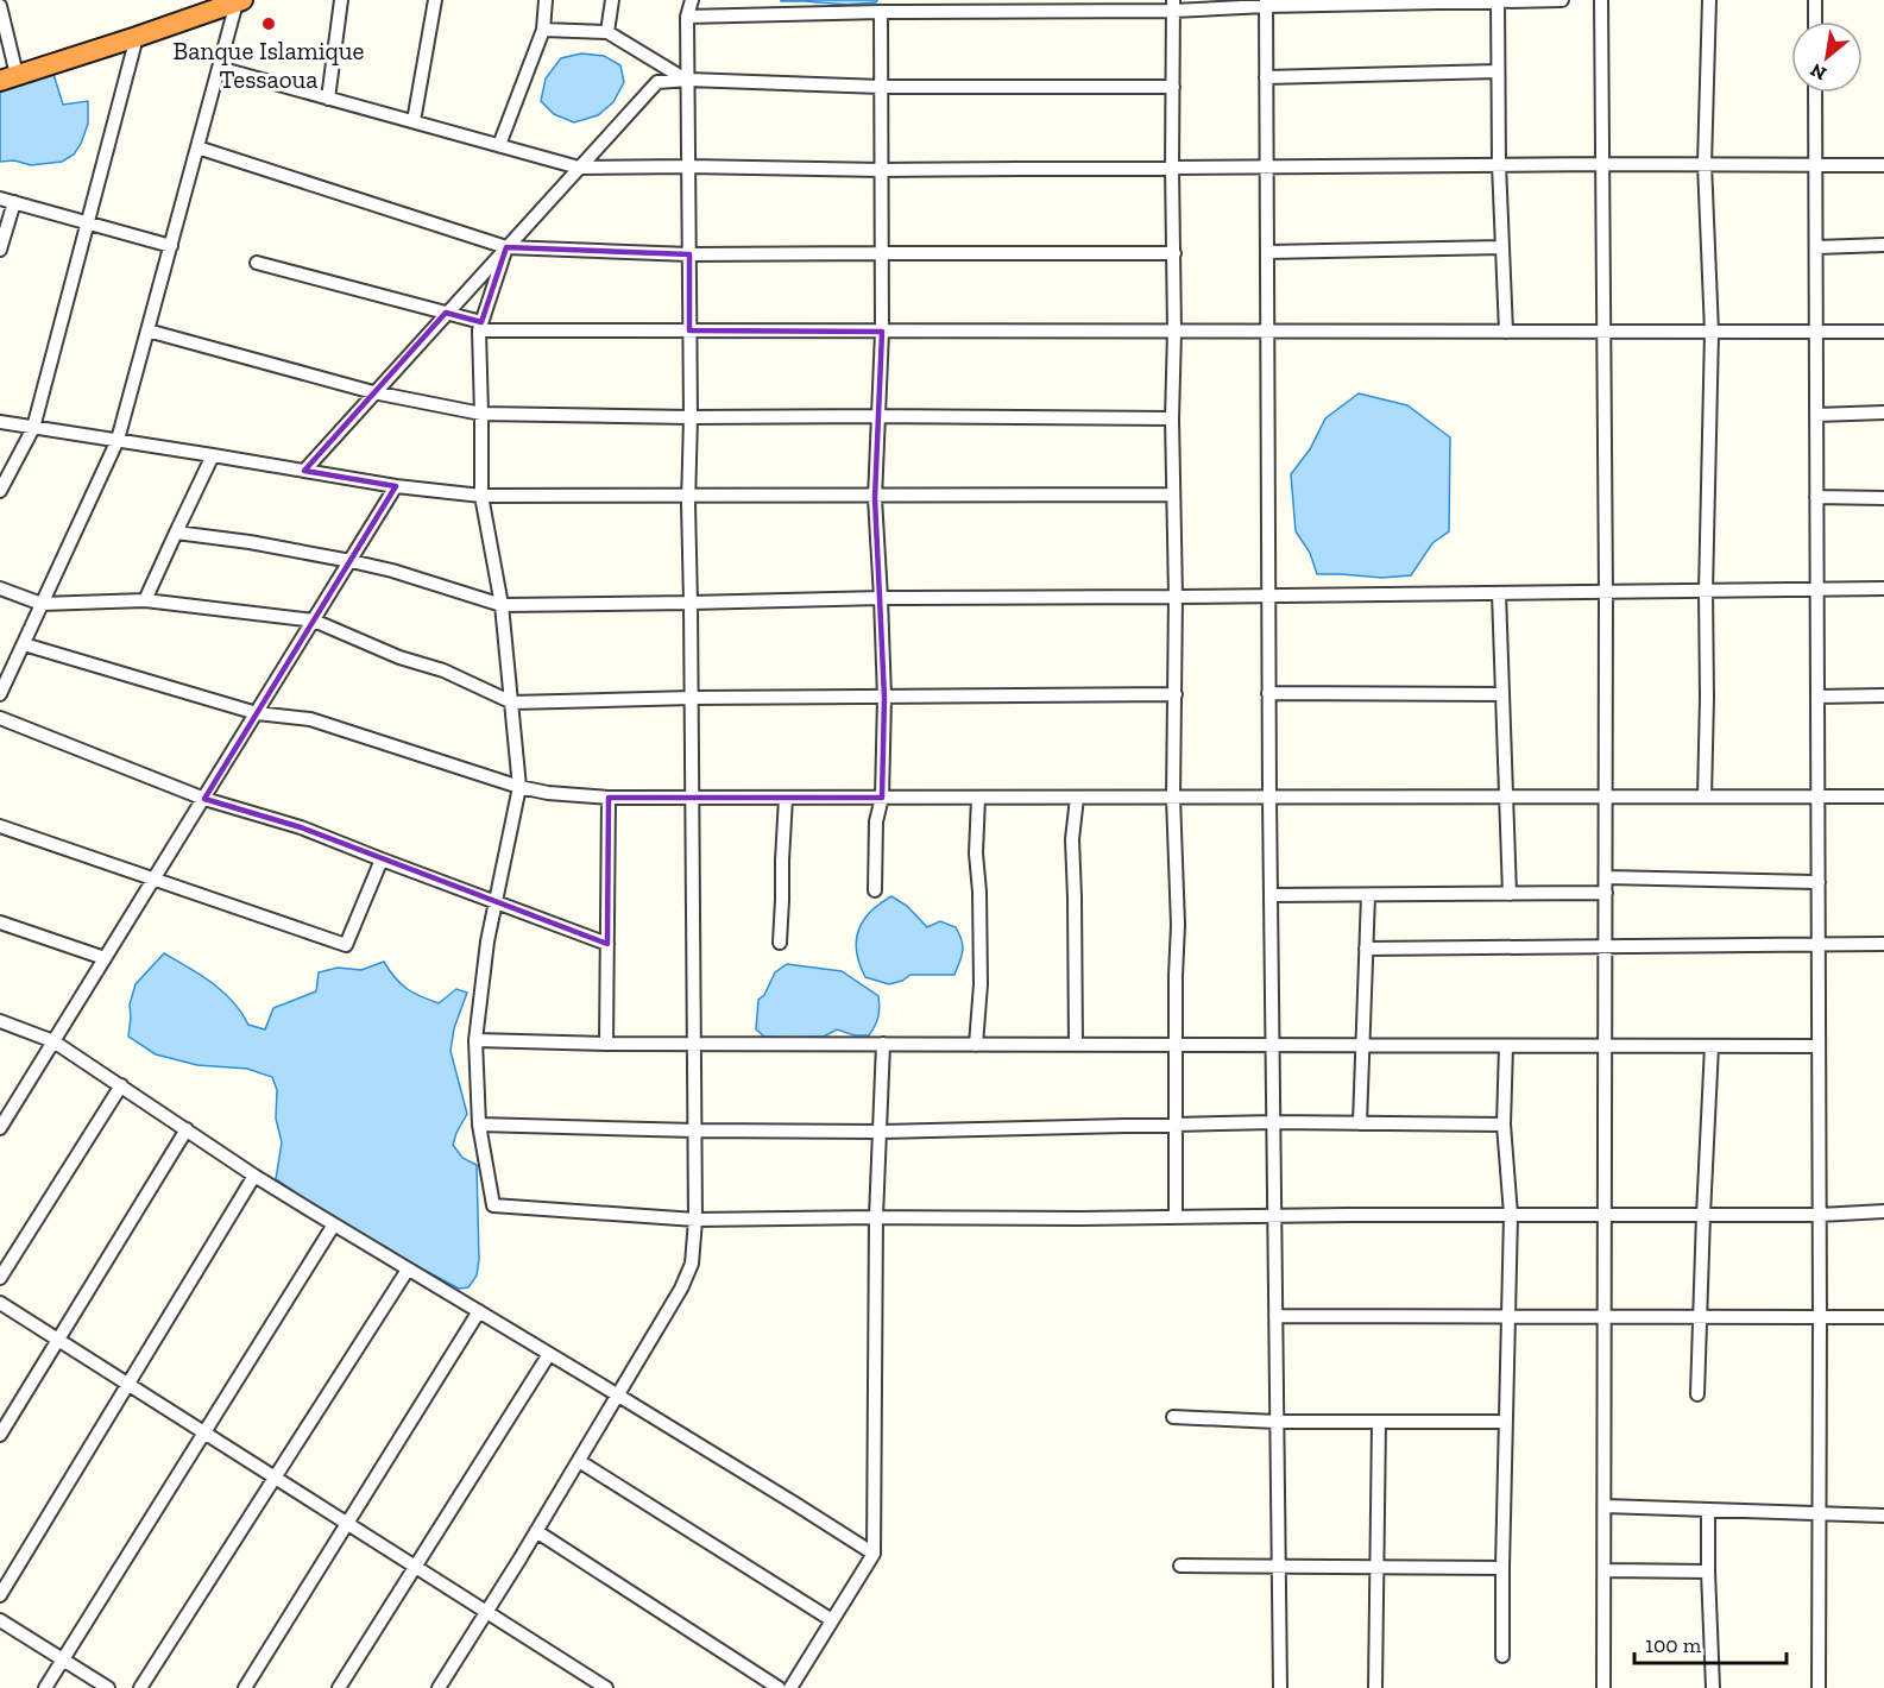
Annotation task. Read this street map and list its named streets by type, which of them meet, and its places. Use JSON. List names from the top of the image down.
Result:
{
  "places": ["Banque Islamique Tessaoua"],
  "scale_bar": "100 m",
  "north": "bottom left"
}
